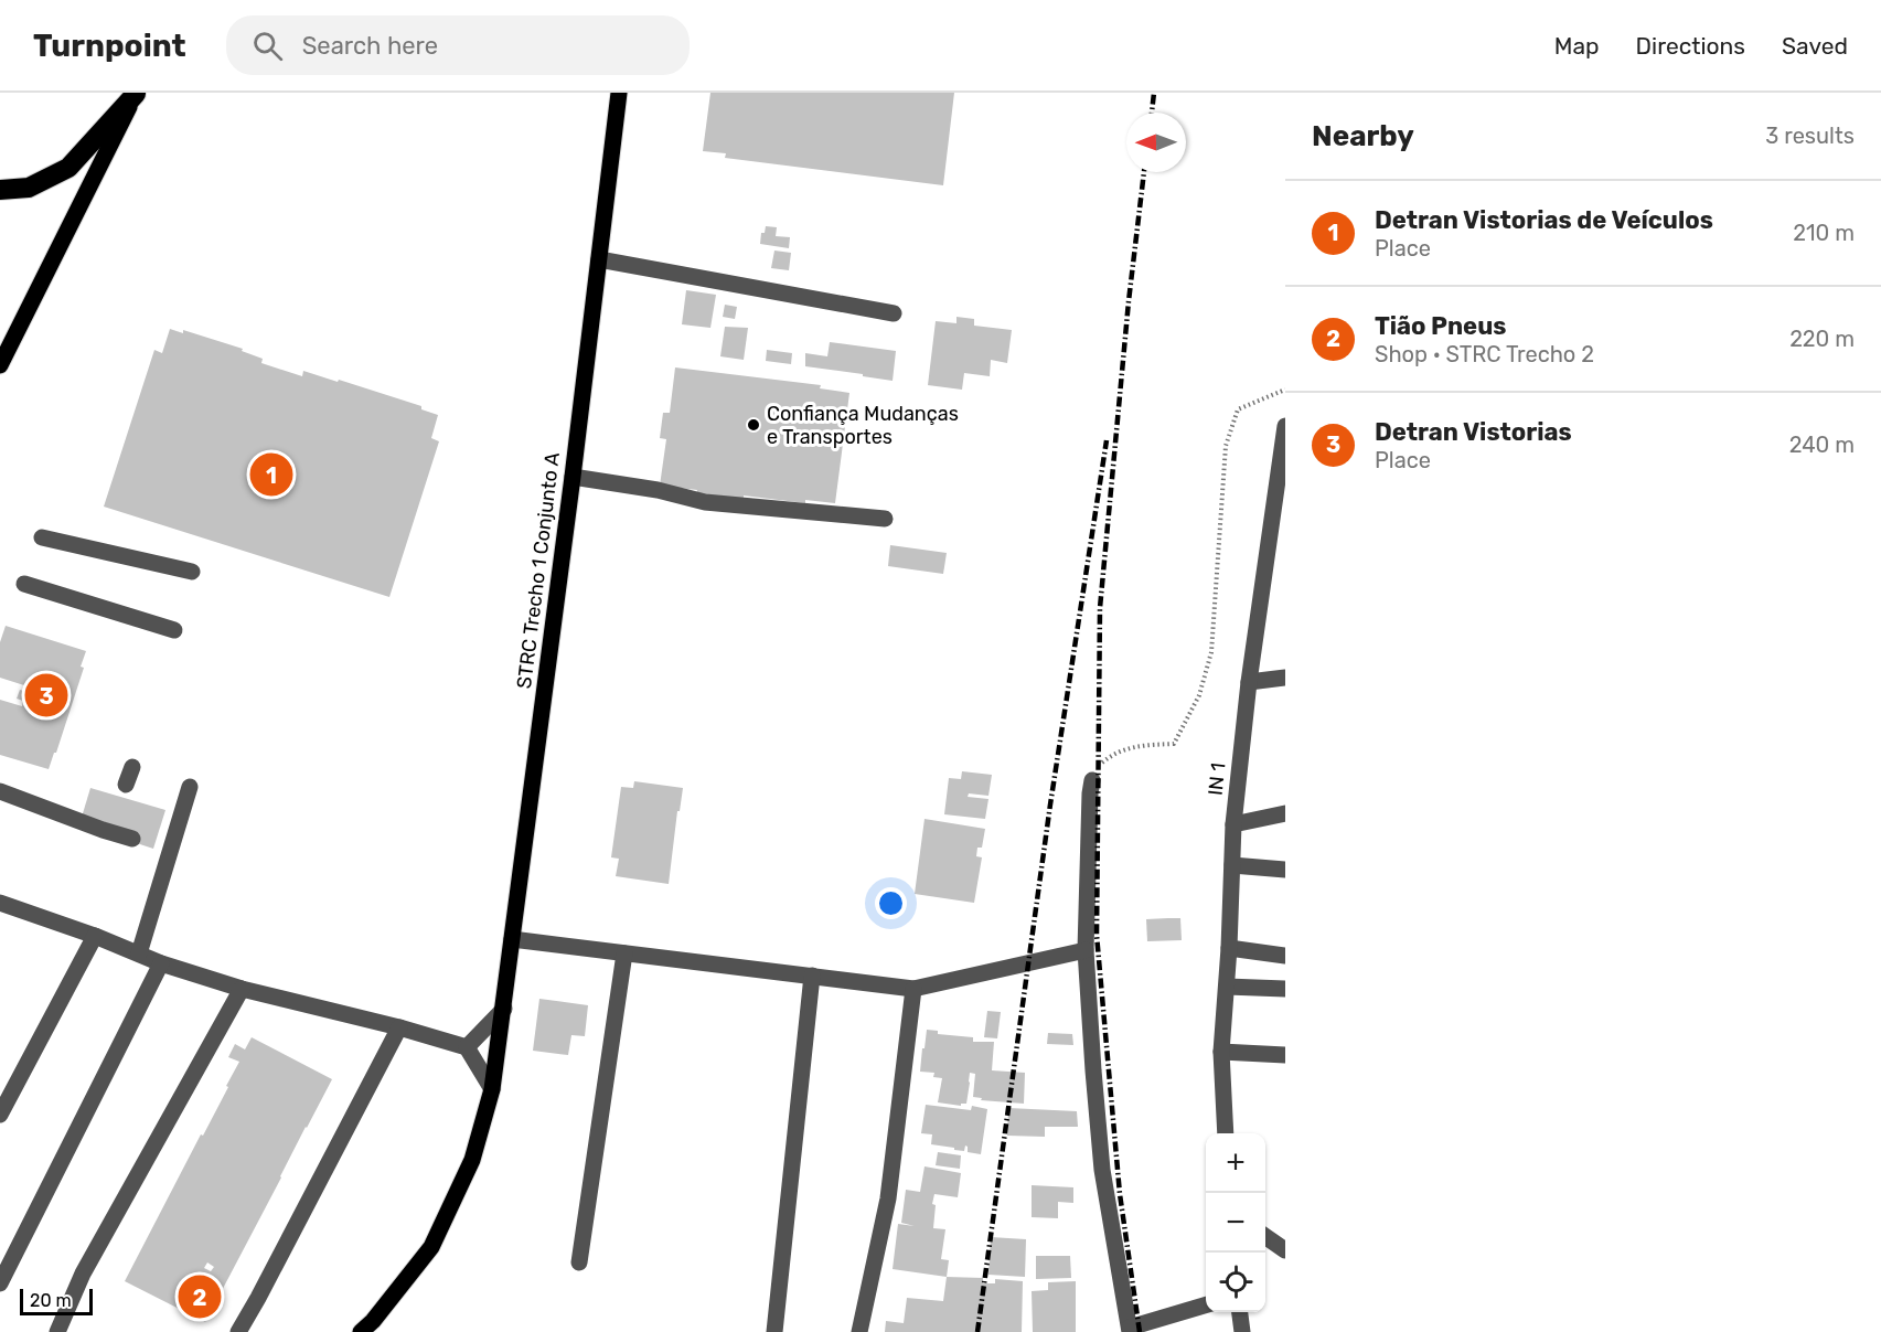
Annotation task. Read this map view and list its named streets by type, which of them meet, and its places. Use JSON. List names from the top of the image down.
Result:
{
  "streets": {
    "main road": ["STRC Trecho 1 Conjunto A"],
    "street": ["IN 1"]
  },
  "places": ["Confiança Mudanças e Transportes"],
  "scale_bar": "20 m",
  "north": "left",
  "page": {
    "header": "Turnpoint",
    "search": "Search here",
    "nav": ["Map", "Directions", "Saved"],
    "heading": ["Nearby", "3 results"],
    "list": [
      {
        "mark": "1",
        "name": "Detran Vistorias de Veículos",
        "note": "Place",
        "value": "210 m"
      },
      {
        "mark": "2",
        "name": "Tião Pneus",
        "note": "Shop · STRC Trecho 2",
        "value": "220 m"
      },
      {
        "mark": "3",
        "name": "Detran Vistorias",
        "note": "Place",
        "value": "240 m"
      }
    ],
    "pins": ["1", "3", "2"],
    "map_buttons": ["+", "−"],
    "scale": "20 m"
  }
}
